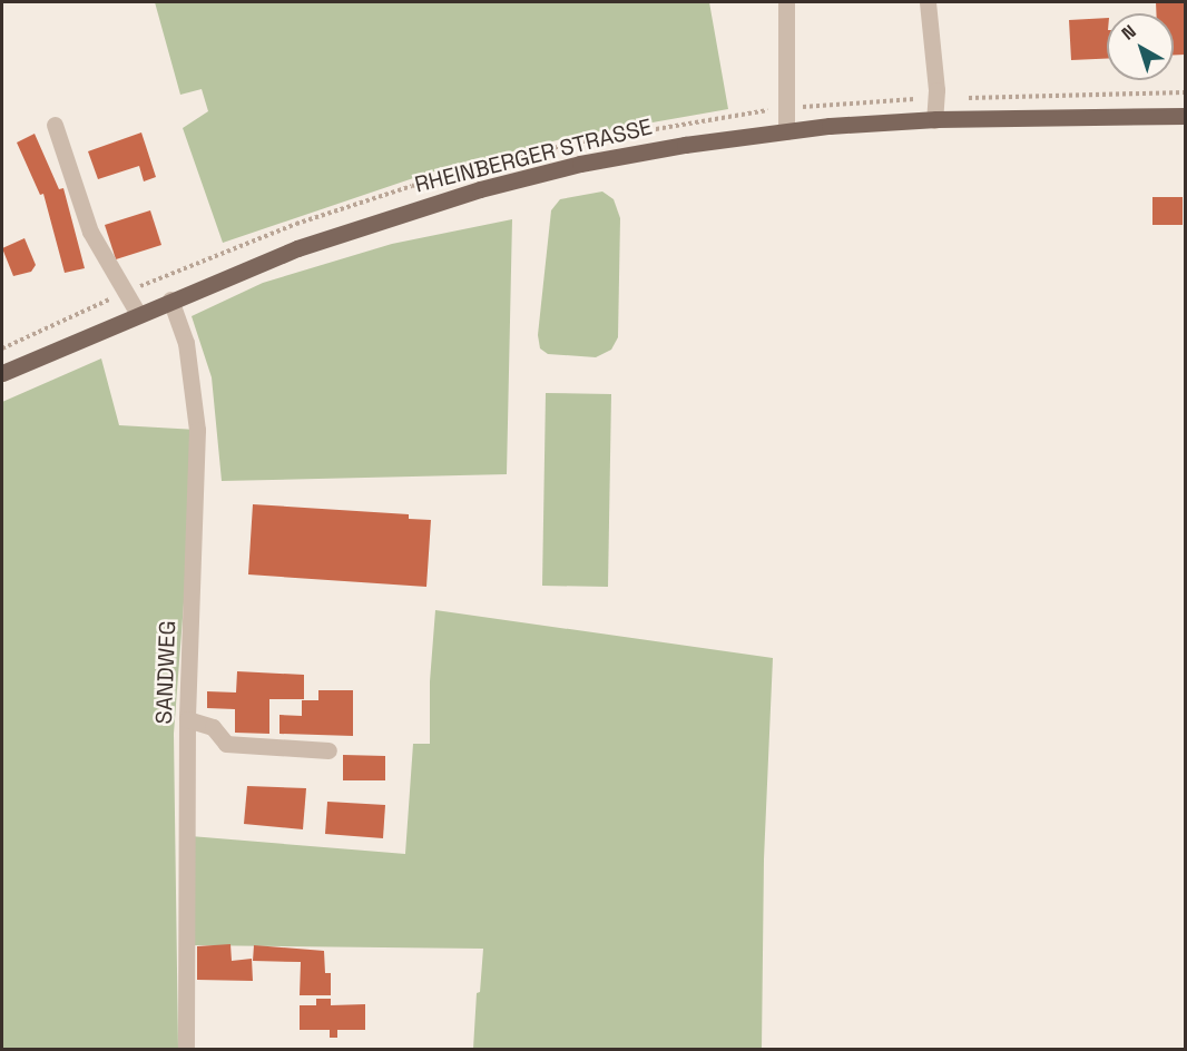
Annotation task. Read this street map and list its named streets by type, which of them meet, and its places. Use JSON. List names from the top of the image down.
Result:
{
  "streets": {
    "main road": ["RHEINBERGER STRASSE"],
    "street": ["SANDWEG"]
  },
  "crossings": [
    ["RHEINBERGER STRASSE", "SANDWEG"]
  ],
  "north": "top left"
}
